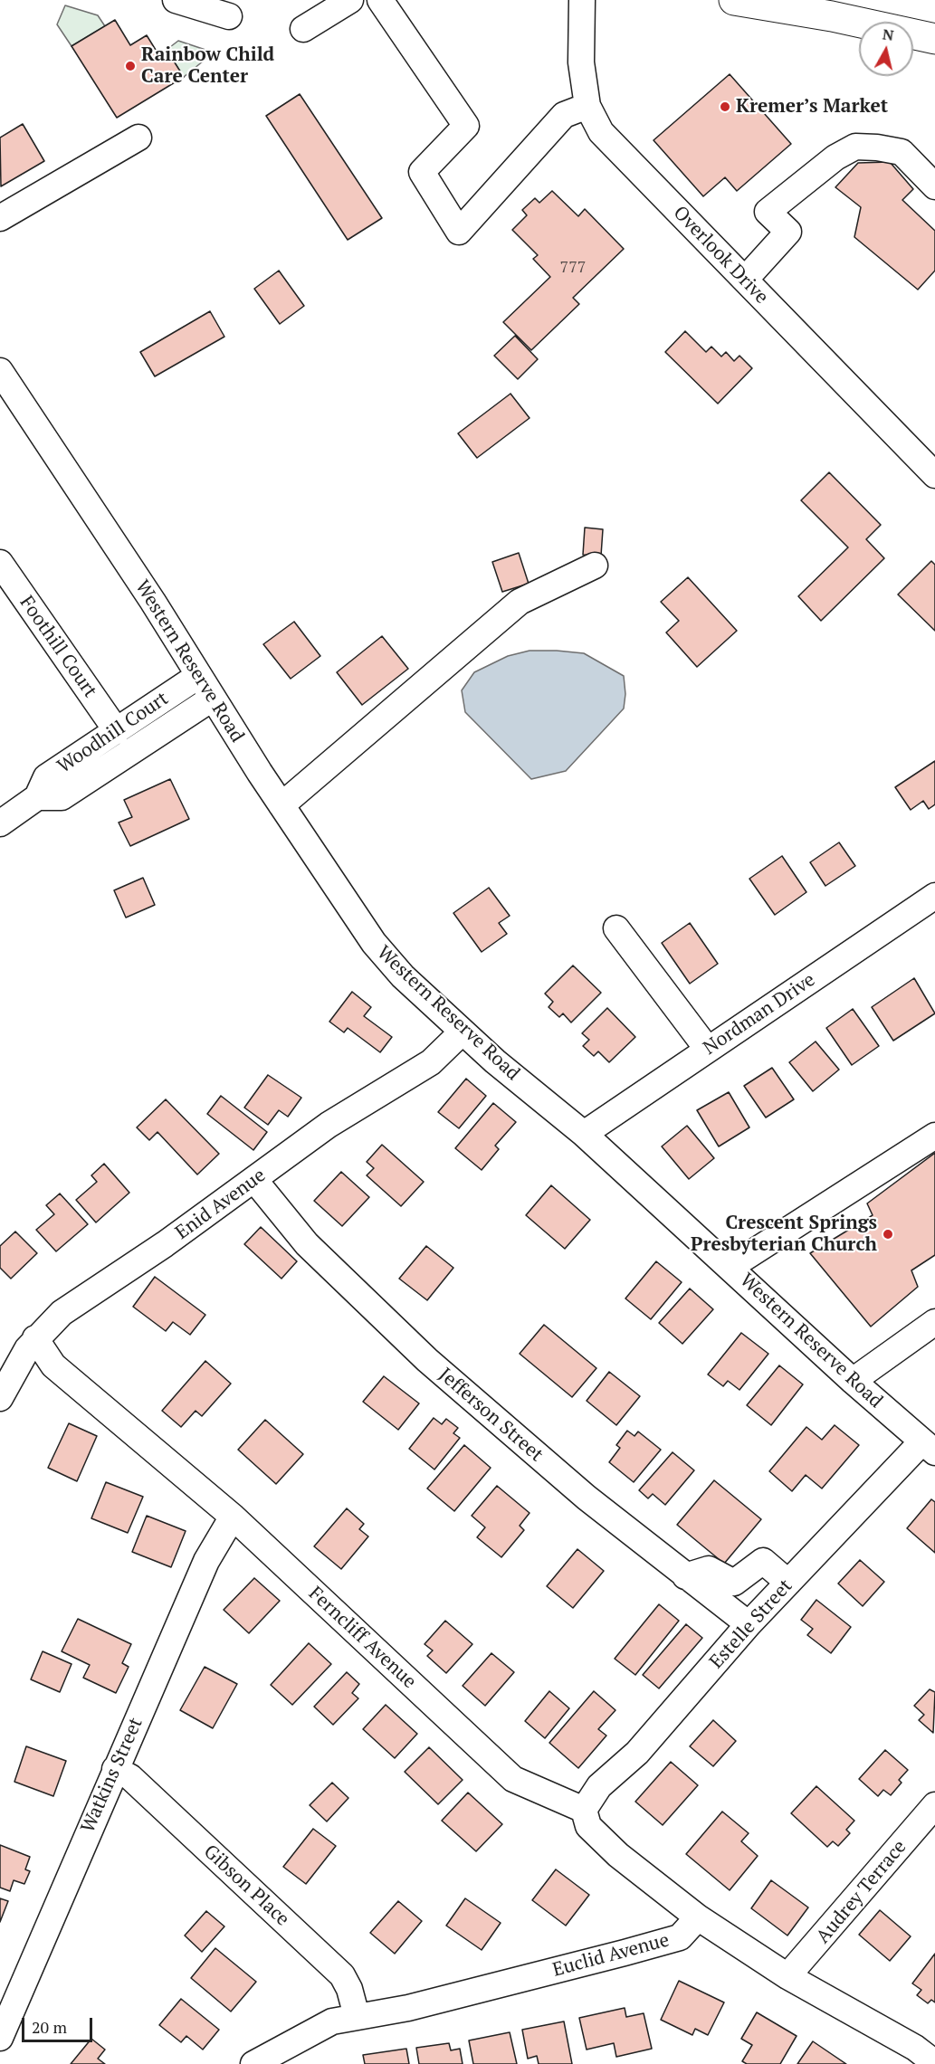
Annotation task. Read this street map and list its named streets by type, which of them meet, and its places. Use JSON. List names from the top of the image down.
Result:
{
  "streets": {
    "street": [
      "Overlook Drive",
      "Foothill Court",
      "Western Reserve Road",
      "Woodhill Court",
      "Nordman Drive",
      "Enid Avenue",
      "Jefferson Street",
      "Estelle Street",
      "Ferncliff Avenue",
      "Watkins Street",
      "Gibson Place",
      "Audrey Terrace",
      "Euclid Avenue"
    ]
  },
  "crossings": [
    ["Foothill Court", "Woodhill Court"],
    ["Western Reserve Road", "Woodhill Court"],
    ["Western Reserve Road", "Nordman Drive"],
    ["Western Reserve Road", "Enid Avenue"],
    ["Western Reserve Road", "Estelle Street"],
    ["Enid Avenue", "Jefferson Street"],
    ["Enid Avenue", "Ferncliff Avenue"],
    ["Jefferson Street", "Estelle Street"],
    ["Estelle Street", "Ferncliff Avenue"],
    ["Ferncliff Avenue", "Watkins Street"],
    ["Watkins Street", "Gibson Place"],
    ["Gibson Place", "Euclid Avenue"]
  ],
  "places": ["Rainbow Child Care Center", "Kremer’s Market", "Crescent Springs Presbyterian Church"],
  "house_numbers": ["777"],
  "scale_bar": "20 m",
  "north": "top"
}
